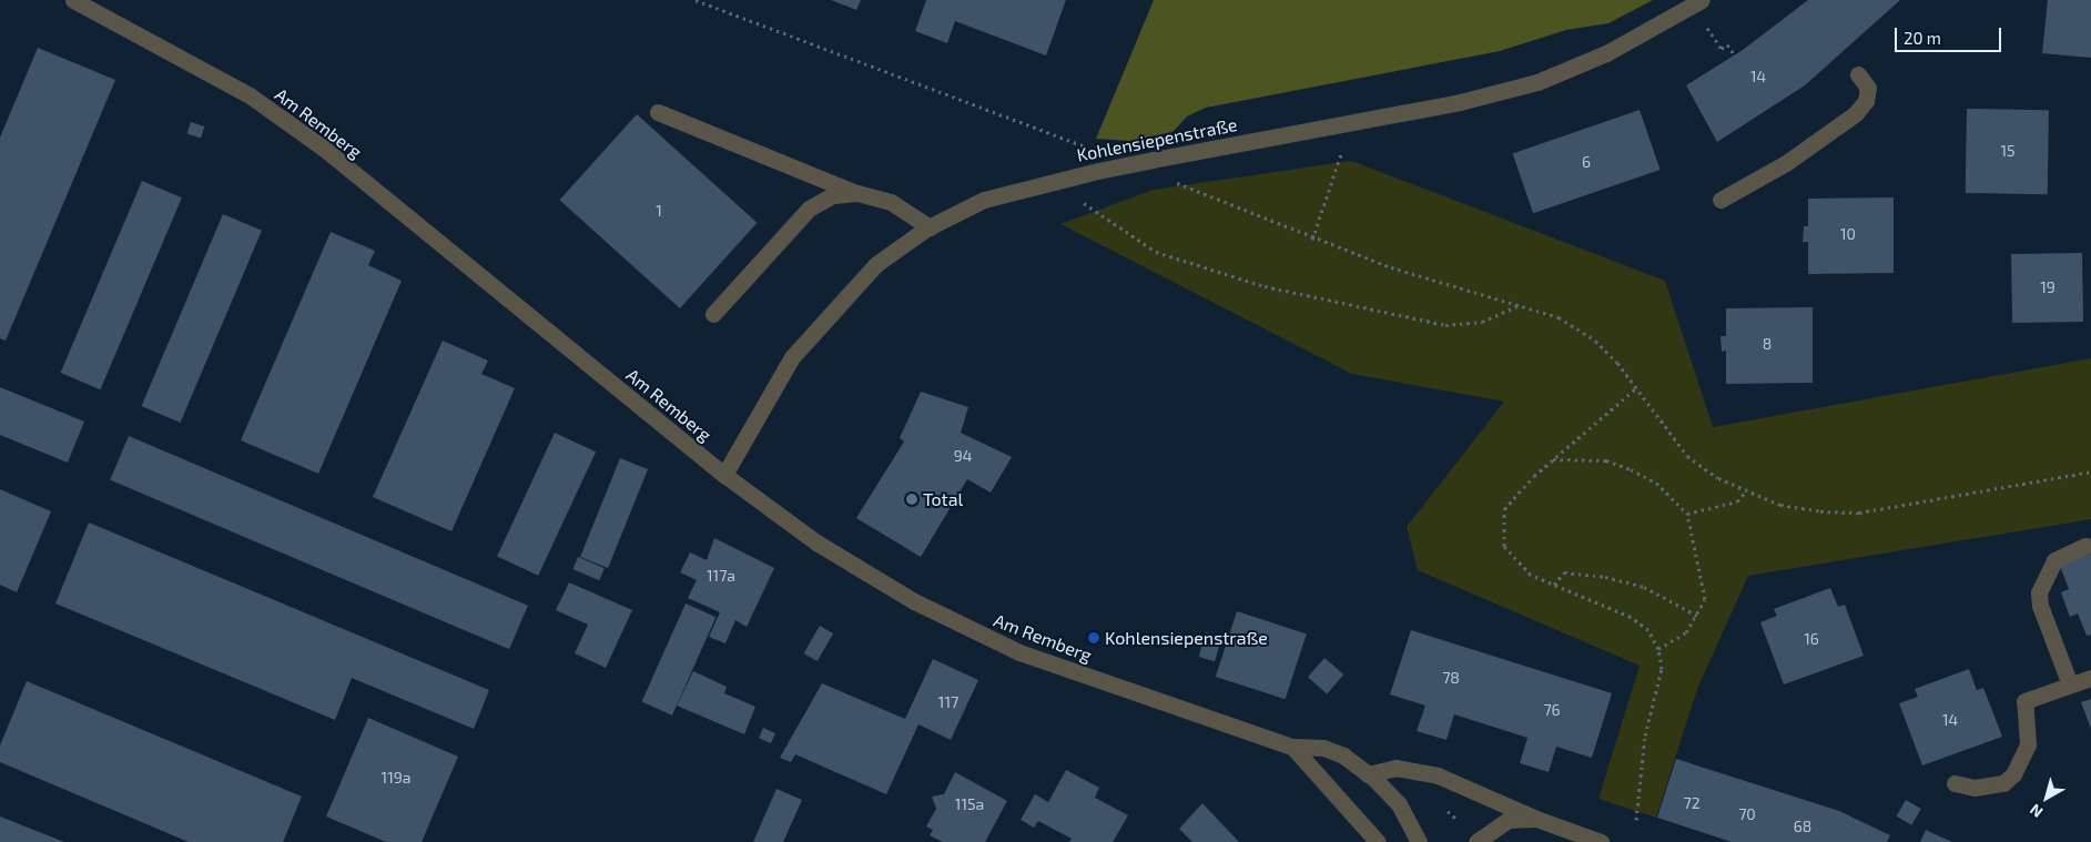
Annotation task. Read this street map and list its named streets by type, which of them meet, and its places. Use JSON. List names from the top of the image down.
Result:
{
  "streets": {
    "street": ["Am Remberg", "Kohlensiepenstraße"]
  },
  "crossings": [
    ["Am Remberg", "Kohlensiepenstraße"]
  ],
  "places": ["Total", "Kohlensiepenstraße"],
  "house_numbers": [
    "14",
    "15",
    "6",
    "1",
    "10",
    "19",
    "8",
    "94",
    "117a",
    "16",
    "78",
    "117",
    "76",
    "14",
    "119a",
    "72",
    "115a",
    "70",
    "68"
  ],
  "scale_bar": "20 m",
  "north": "bottom left"
}
